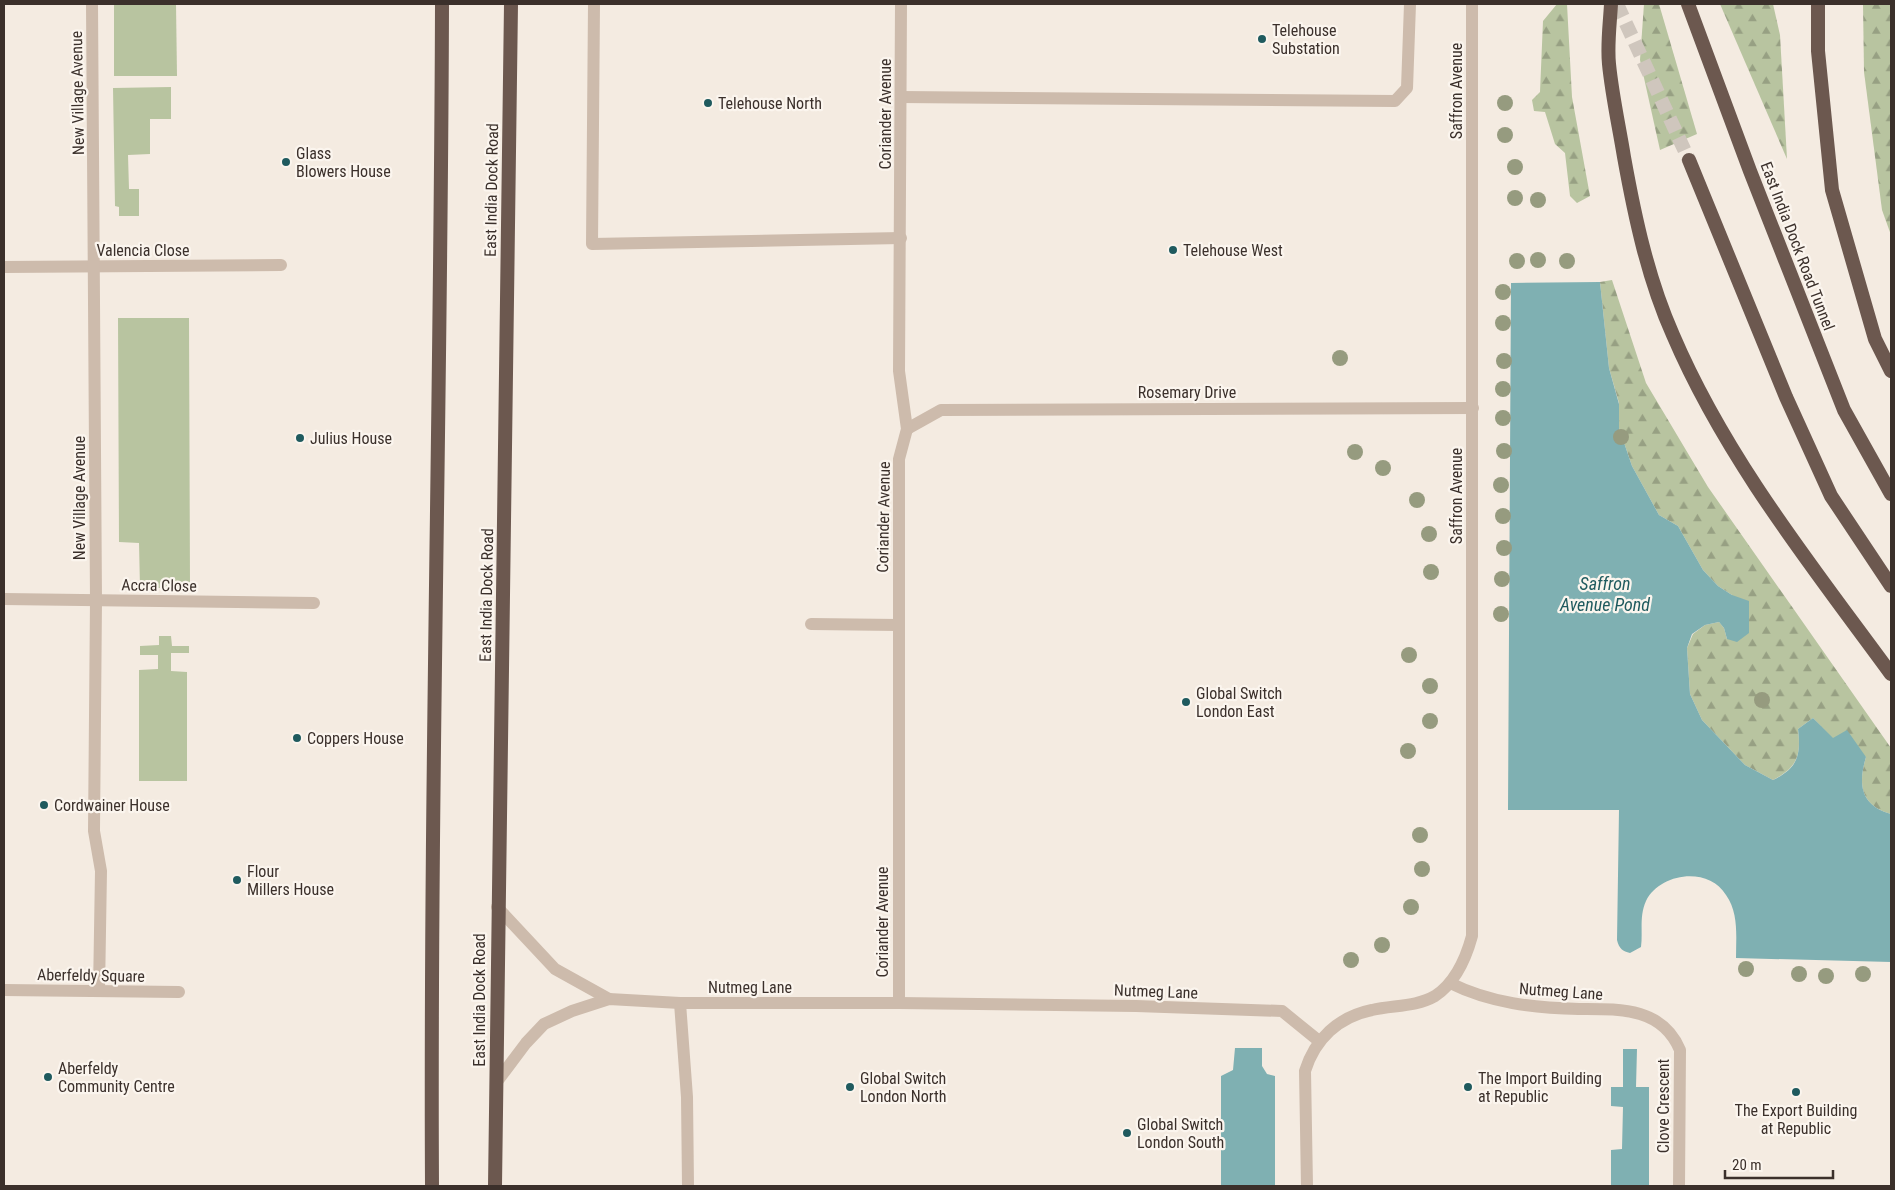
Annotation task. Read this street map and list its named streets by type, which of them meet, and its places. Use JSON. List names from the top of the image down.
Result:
{
  "streets": {
    "highway": ["East India Dock Road", "East India Dock Road Tunnel"],
    "street": [
      "Saffron Avenue",
      "New Village Avenue",
      "Coriander Avenue",
      "Valencia Close",
      "Rosemary Drive",
      "Accra Close",
      "Aberfeldy Square",
      "Nutmeg Lane",
      "Clove Crescent"
    ]
  },
  "crossings": [
    ["Saffron Avenue", "Rosemary Drive"],
    ["Saffron Avenue", "Nutmeg Lane"],
    ["New Village Avenue", "Valencia Close"],
    ["New Village Avenue", "Accra Close"],
    ["New Village Avenue", "Aberfeldy Square"],
    ["Coriander Avenue", "Rosemary Drive"],
    ["Coriander Avenue", "Nutmeg Lane"],
    ["East India Dock Road", "Nutmeg Lane"],
    ["Nutmeg Lane", "Clove Crescent"]
  ],
  "water": ["Saffron Avenue Pond"],
  "places": [
    "Telehouse Substation",
    "Telehouse North",
    "Glass Blowers House",
    "Telehouse West",
    "Julius House",
    "Global Switch London East",
    "Coppers House",
    "Cordwainer House",
    "Flour Millers House",
    "Aberfeldy Community Centre",
    "Global Switch London North",
    "The Import Building at Republic",
    "The Export Building at Republic",
    "Global Switch London South"
  ],
  "scale_bar": "20 m"
}
